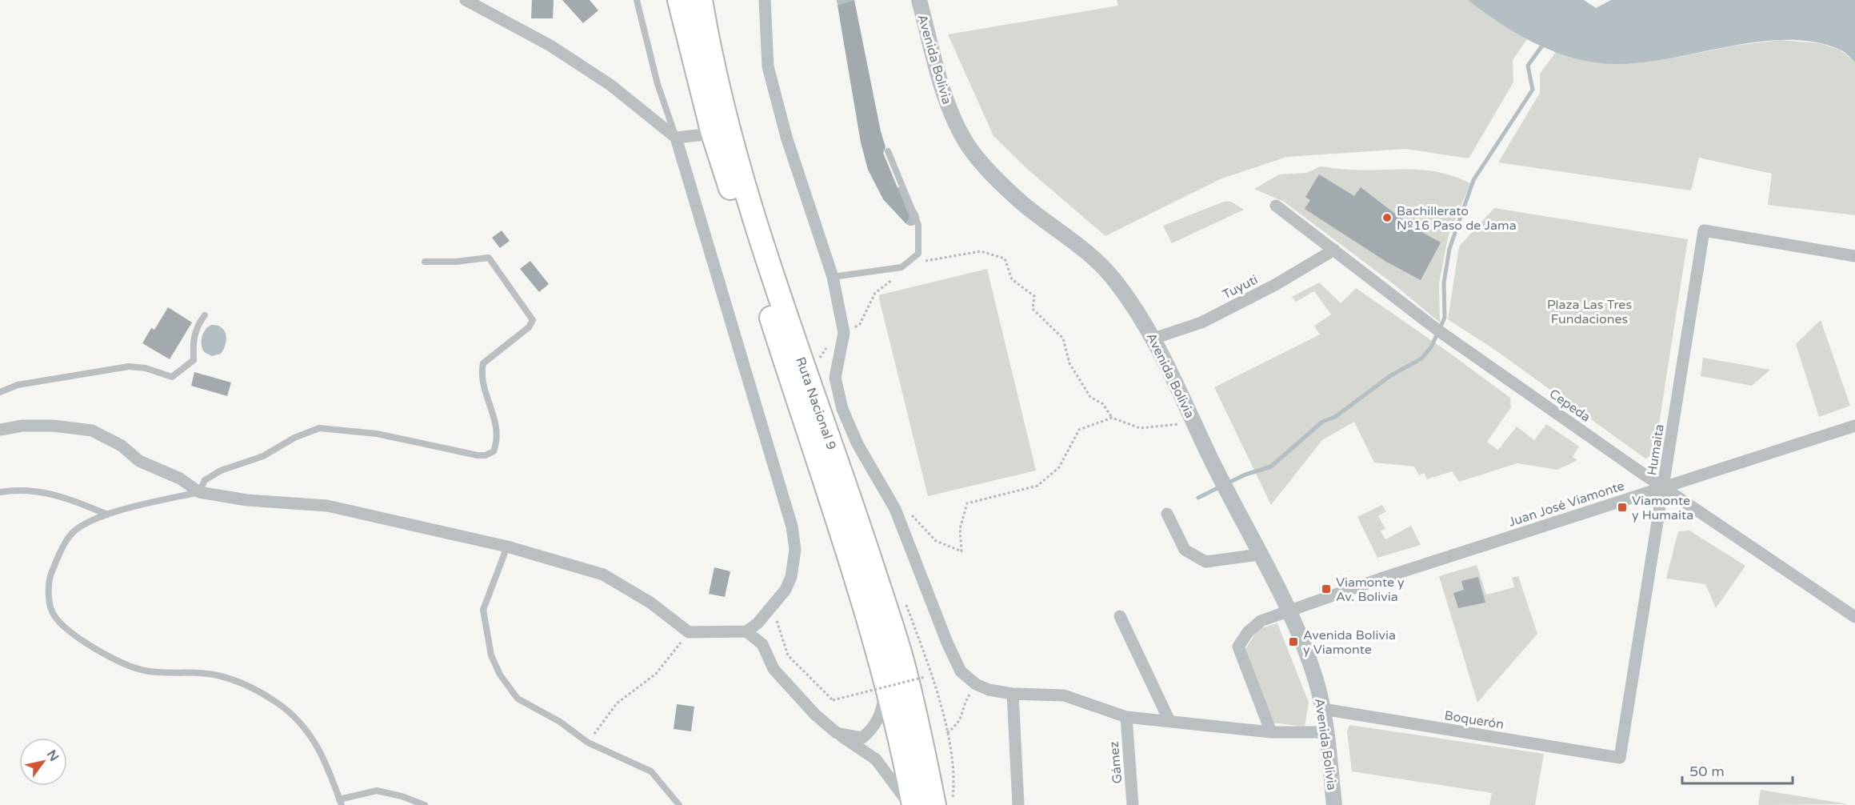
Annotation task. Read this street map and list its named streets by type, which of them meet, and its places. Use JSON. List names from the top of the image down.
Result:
{
  "streets": {
    "highway": ["Ruta Nacional 9"],
    "street": [
      "Avenida Bolivia",
      "Tuyuti",
      "Cepeda",
      "Humaita",
      "Juan José Viamonte",
      "Boquerón",
      "Gámez"
    ]
  },
  "crossings": [
    ["Avenida Bolivia", "Tuyuti"],
    ["Avenida Bolivia", "Juan José Viamonte"],
    ["Avenida Bolivia", "Boquerón"],
    ["Tuyuti", "Cepeda"],
    ["Cepeda", "Humaita"],
    ["Cepeda", "Juan José Viamonte"],
    ["Humaita", "Juan José Viamonte"],
    ["Humaita", "Boquerón"]
  ],
  "parks": ["Plaza Las Tres Fundaciones"],
  "places": {
    "other": ["Bachillerato Nº16 Paso de Jama"],
    "transit": ["Viamonte y Humaita", "Viamonte y Av. Bolivia", "Avenida Bolivia y Viamonte"]
  },
  "scale_bar": "50 m",
  "north": "top right"
}
